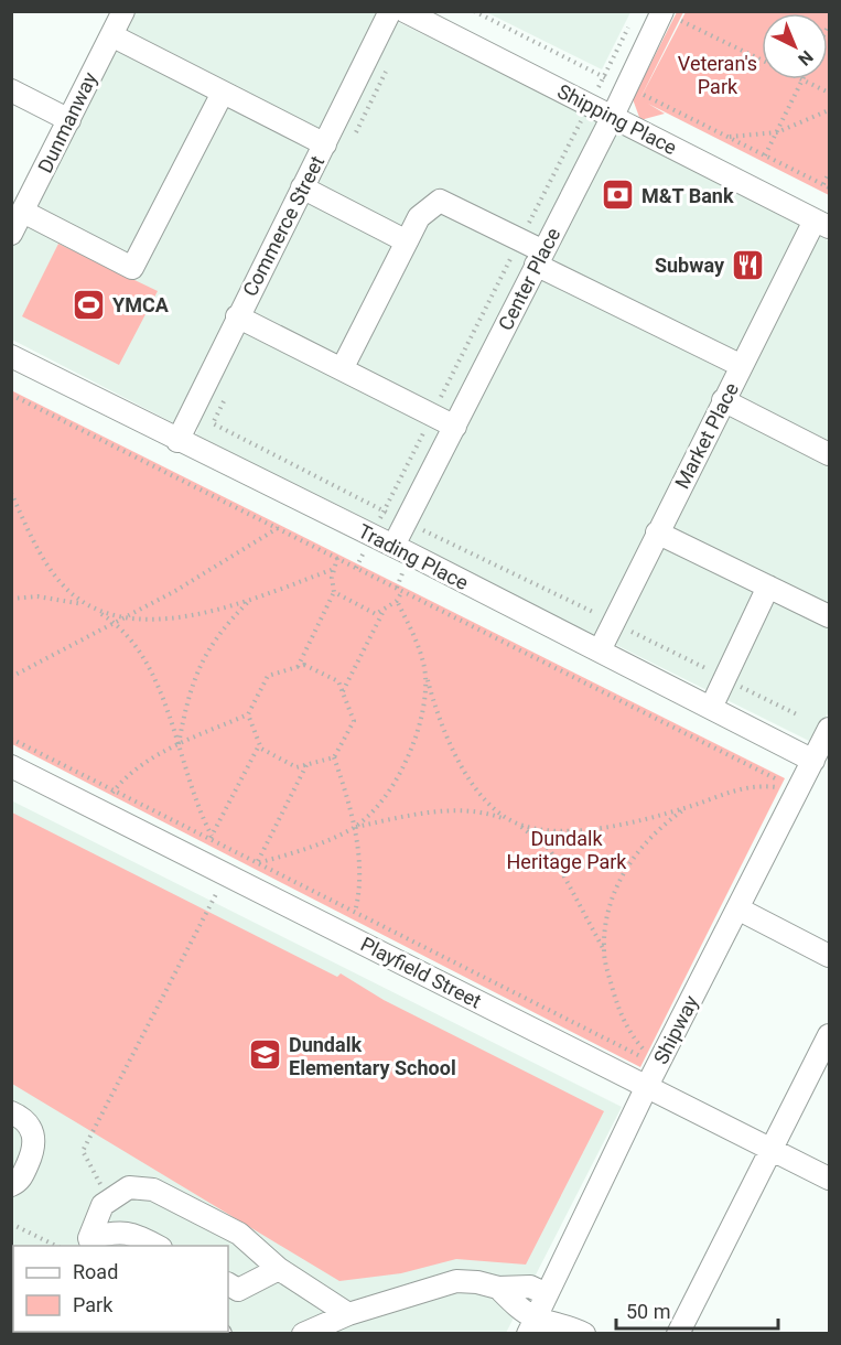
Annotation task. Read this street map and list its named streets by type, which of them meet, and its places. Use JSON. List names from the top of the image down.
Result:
{
  "streets": {
    "street": [
      "Shipping Place",
      "Dunmanway",
      "Commerce Street",
      "Center Place",
      "Market Place",
      "Trading Place",
      "Playfield Street",
      "Shipway"
    ]
  },
  "crossings": [
    ["Shipping Place", "Center Place"],
    ["Shipping Place", "Market Place"],
    ["Commerce Street", "Trading Place"],
    ["Center Place", "Trading Place"],
    ["Market Place", "Trading Place"],
    ["Trading Place", "Shipway"],
    ["Playfield Street", "Shipway"]
  ],
  "parks": ["Veteran's Park", "Dundalk Heritage Park"],
  "places": {
    "bank": ["M&T Bank"],
    "restaurant": ["Subway"],
    "sports": ["YMCA"],
    "school or university": ["Dundalk Elementary School"]
  },
  "legend": ["Road", "Park"],
  "scale_bar": "50 m",
  "north": "bottom right"
}
